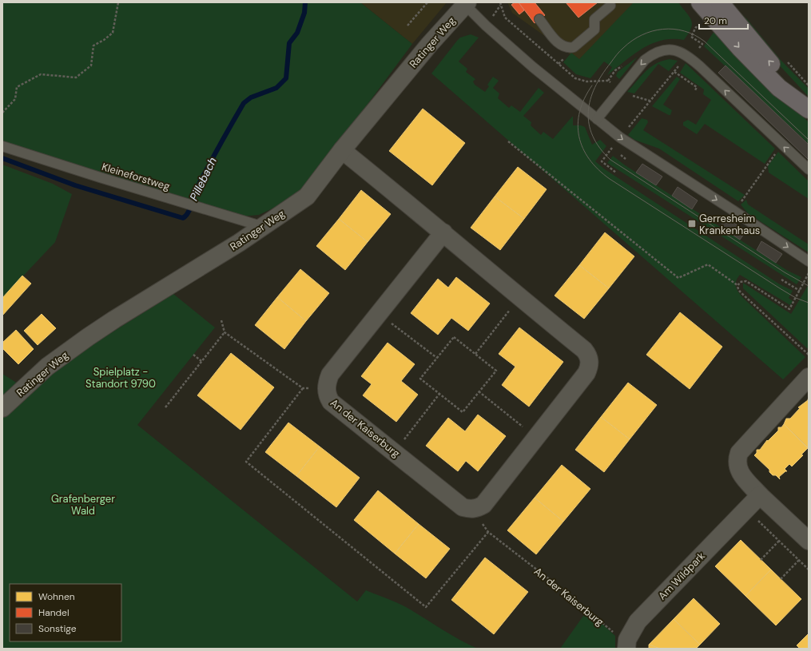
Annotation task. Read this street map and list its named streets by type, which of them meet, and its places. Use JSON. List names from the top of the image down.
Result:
{
  "streets": {
    "street": ["Ratinger Weg", "An der Kaiserburg", "Am Wildpark"],
    "lane": ["Kleineforstweg"]
  },
  "crossings": [
    ["Ratinger Weg", "Kleineforstweg"],
    ["An der Kaiserburg", "Am Wildpark"]
  ],
  "water": ["Pillebach"],
  "parks": ["Spielplatz - Standort 9790", "Grafenberger Wald"],
  "places": {
    "transit": ["Gerresheim Krankenhaus"]
  },
  "legend": ["Wohnen", "Handel", "Sonstige"],
  "scale_bar": "20 m"
}
